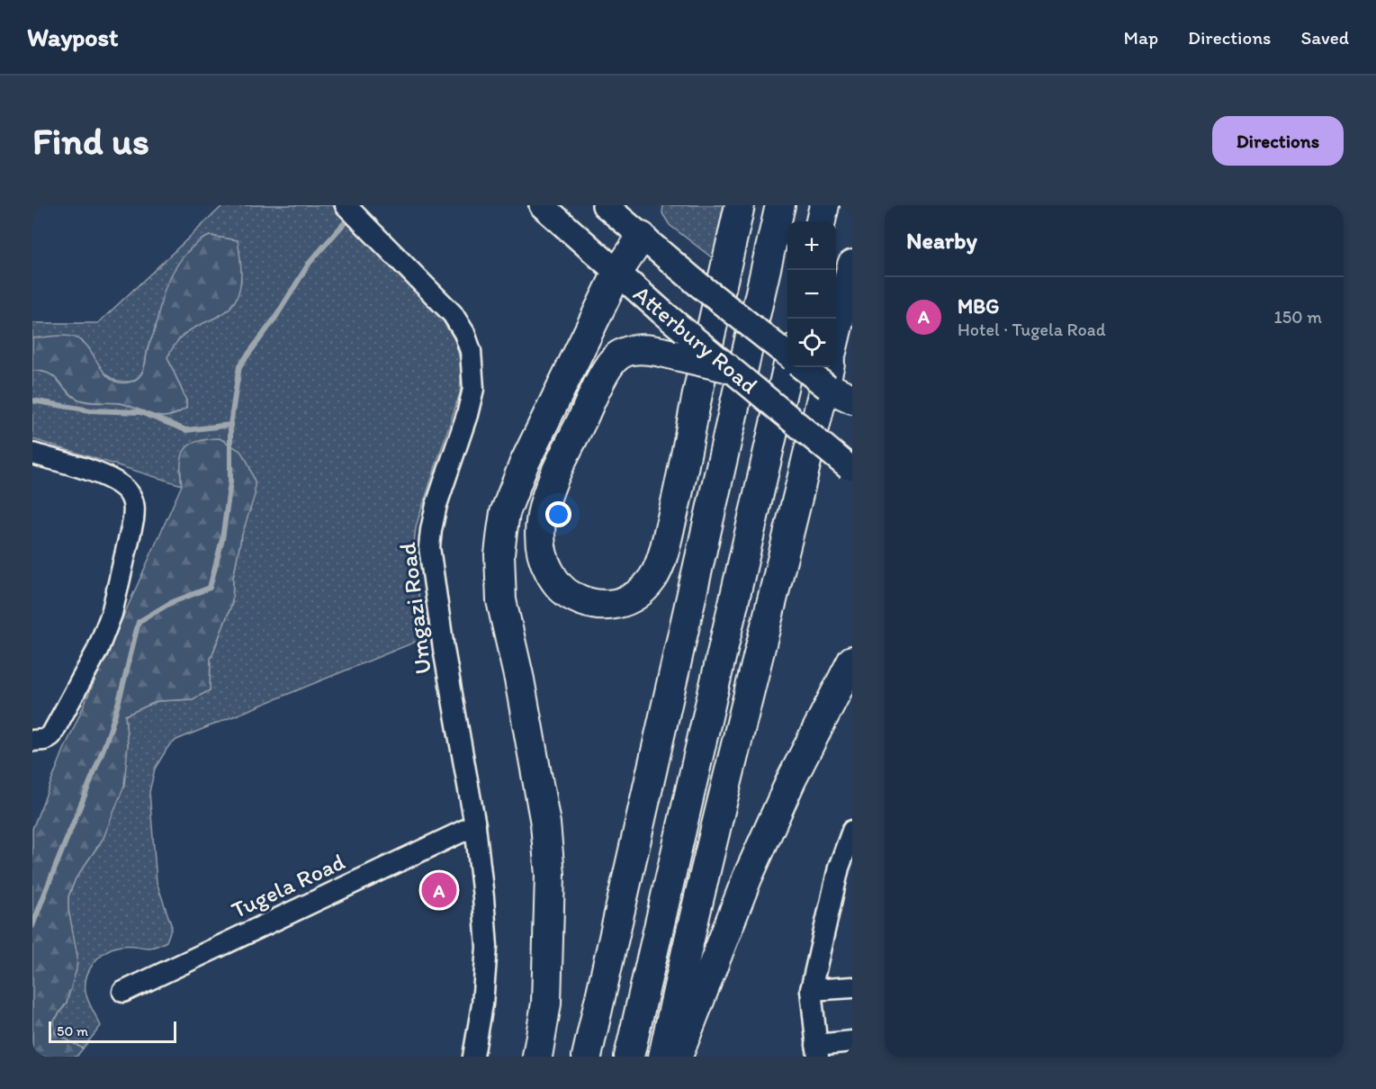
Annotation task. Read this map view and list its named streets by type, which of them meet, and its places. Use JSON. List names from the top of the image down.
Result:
{
  "streets": {
    "main road": ["Atterbury Road"],
    "street": ["Umgazi Road", "Tugela Road"]
  },
  "crossings": [
    ["Umgazi Road", "Tugela Road"]
  ],
  "scale_bar": "50 m",
  "page": {
    "header": "Waypost",
    "nav": ["Map", "Directions", "Saved"],
    "buttons": "Directions",
    "title": "Find us",
    "heading": "Nearby",
    "map_buttons": ["+", "−"],
    "list": [
      {
        "mark": "A",
        "name": "MBG",
        "note": "Hotel · Tugela Road",
        "value": "150 m"
      }
    ],
    "pins": "A",
    "scale": "50 m"
  }
}
